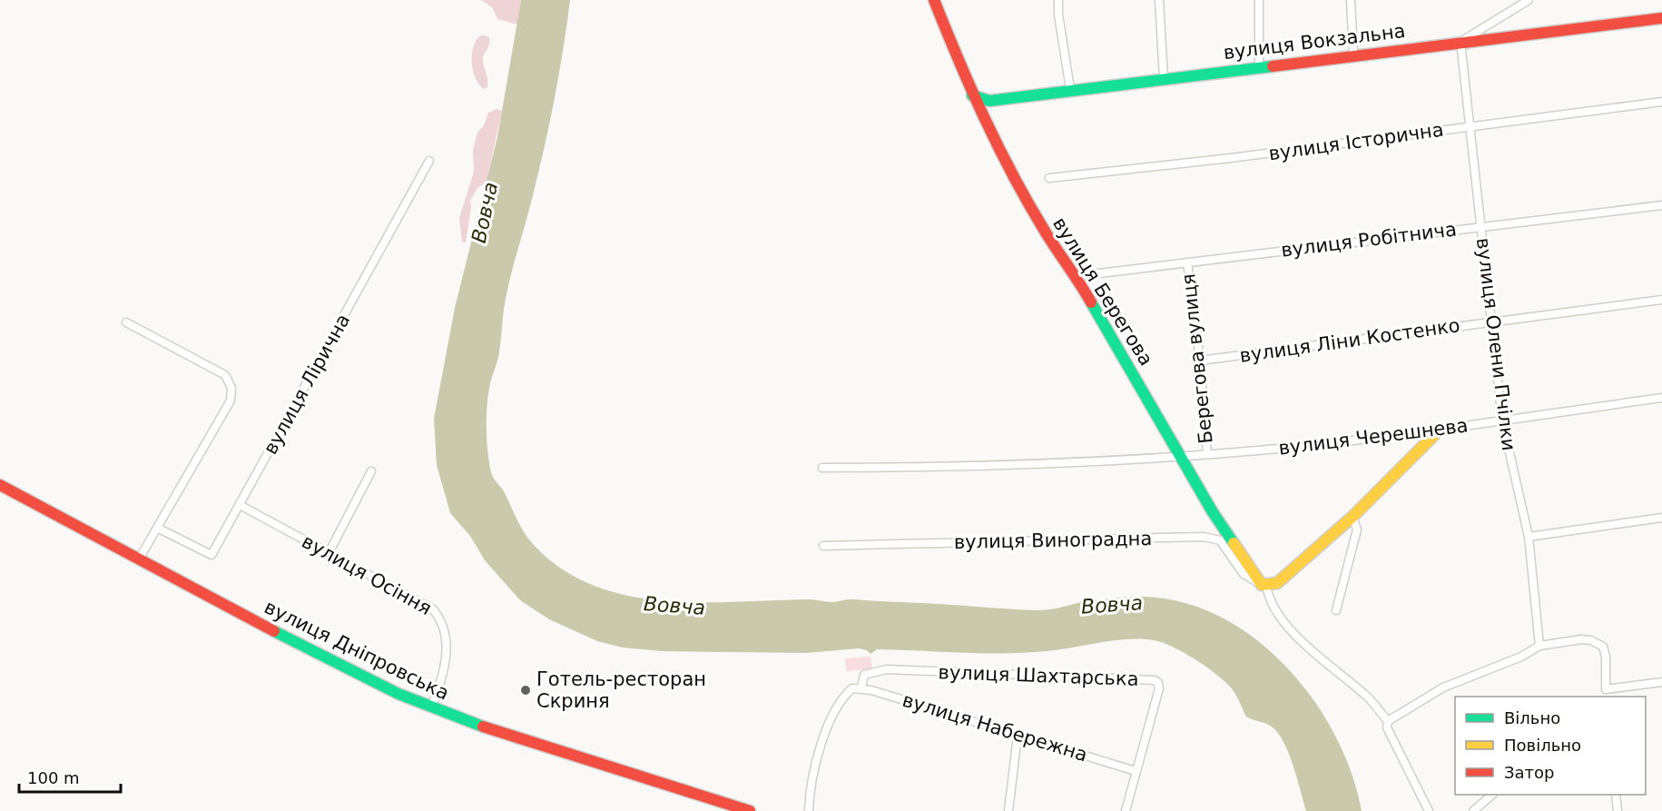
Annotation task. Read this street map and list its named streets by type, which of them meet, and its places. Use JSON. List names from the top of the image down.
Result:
{
  "streets": {
    "main road": ["вулиця Вокзальна", "вулиця Берегова", "вулиця Дніпровська"],
    "street": [
      "вулиця Історична",
      "вулиця Робітнича",
      "вулиця Ліни Костенко",
      "вулиця Олени Пчілки",
      "Берегова вулиця",
      "вулиця Лірична",
      "вулиця Черешнева",
      "вулиця Виноградна",
      "вулиця Осіння",
      "вулиця Шахтарська",
      "вулиця Набережна"
    ]
  },
  "crossings": [
    ["вулиця Вокзальна", "вулиця Берегова"],
    ["вулиця Вокзальна", "вулиця Олени Пчілки"],
    ["вулиця Історична", "вулиця Олени Пчілки"],
    ["вулиця Робітнича", "вулиця Берегова"],
    ["вулиця Робітнича", "вулиця Олени Пчілки"],
    ["вулиця Робітнича", "Берегова вулиця"],
    ["вулиця Берегова", "вулиця Черешнева"],
    ["вулиця Берегова", "вулиця Виноградна"],
    ["вулиця Ліни Костенко", "вулиця Олени Пчілки"],
    ["вулиця Ліни Костенко", "Берегова вулиця"],
    ["вулиця Олени Пчілки", "вулиця Черешнева"],
    ["Берегова вулиця", "вулиця Черешнева"],
    ["вулиця Лірична", "вулиця Осіння"],
    ["вулиця Осіння", "вулиця Дніпровська"],
    ["вулиця Шахтарська", "вулиця Набережна"]
  ],
  "water": ["Вовча"],
  "places": ["Готель-ресторан Скриня"],
  "legend": ["Вільно", "Повільно", "Затор"],
  "scale_bar": "100 m"
}
